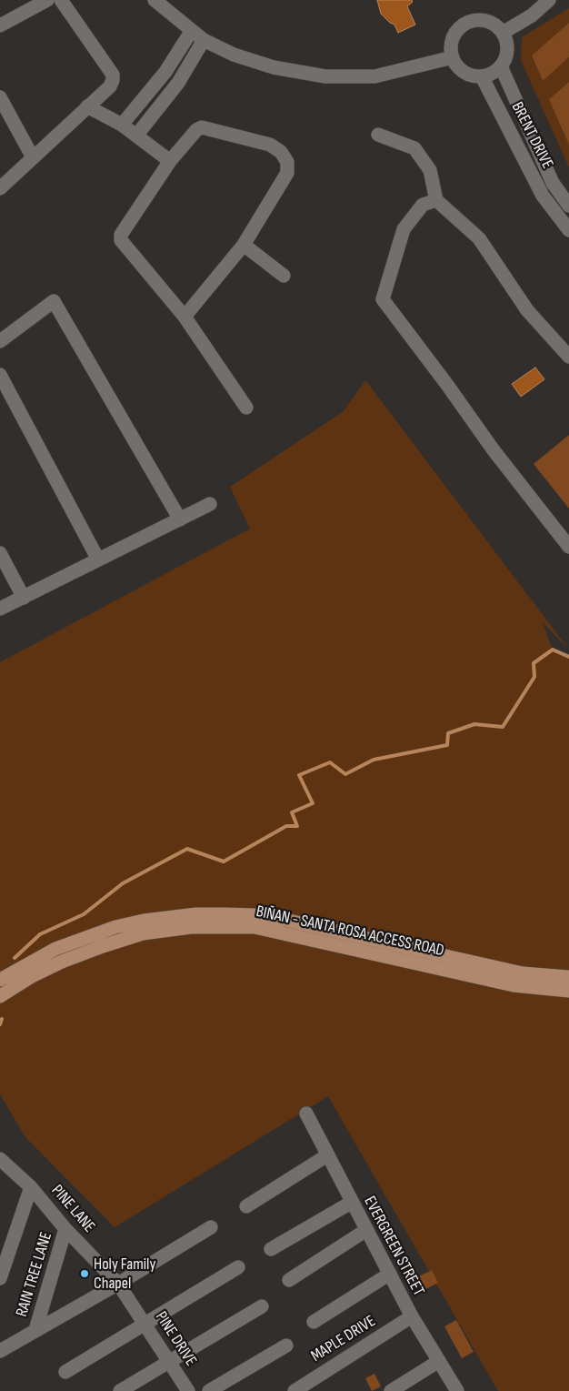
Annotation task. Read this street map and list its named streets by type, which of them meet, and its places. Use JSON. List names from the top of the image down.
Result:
{
  "streets": {
    "main road": ["BIÑAN - SANTA ROSA ACCESS ROAD"],
    "street": [
      "BRENT DRIVE",
      "PINE LANE",
      "EVERGREEN STREET",
      "RAIN TREE LANE",
      "PINE DRIVE",
      "MAPLE DRIVE"
    ]
  },
  "crossings": [
    ["PINE LANE", "RAIN TREE LANE"],
    ["PINE LANE", "PINE DRIVE"],
    ["EVERGREEN STREET", "MAPLE DRIVE"]
  ],
  "places": ["Holy Family Chapel"]
}
